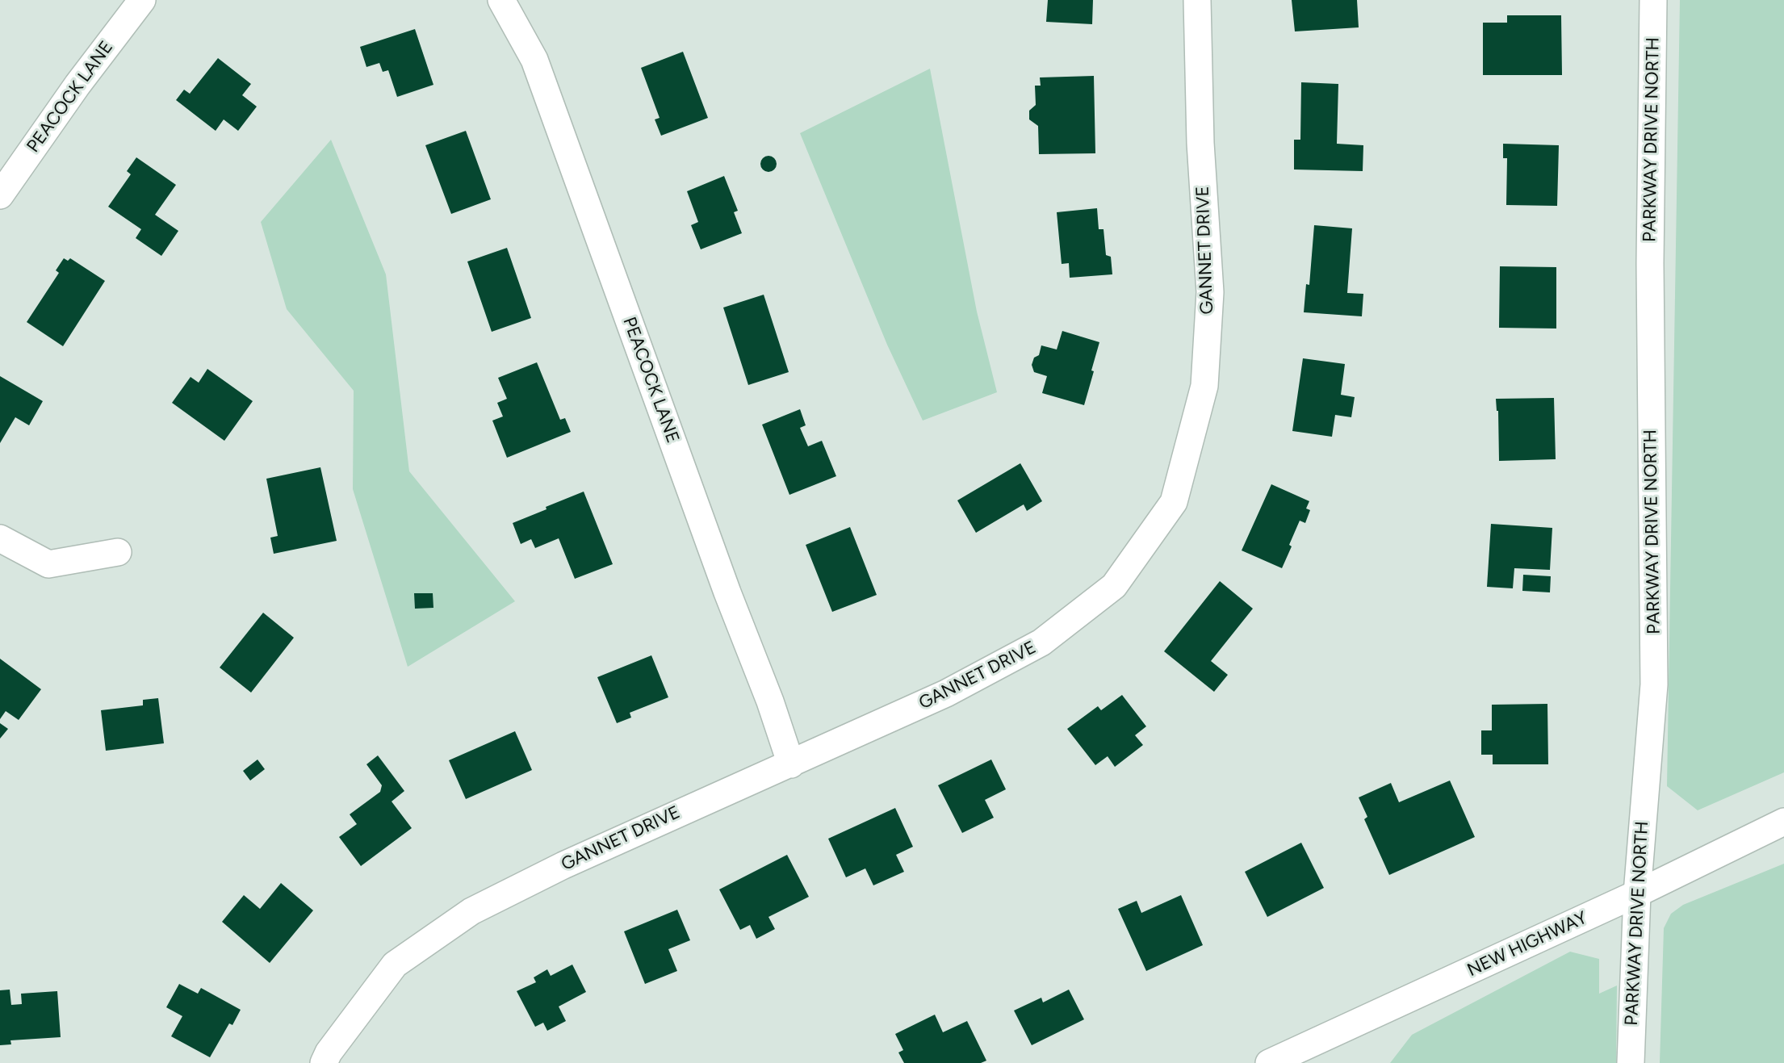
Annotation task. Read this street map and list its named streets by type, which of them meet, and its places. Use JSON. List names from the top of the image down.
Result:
{
  "streets": {
    "street": [
      "PEACOCK LANE",
      "PARKWAY DRIVE NORTH",
      "GANNET DRIVE",
      "NEW HIGHWAY"
    ]
  },
  "crossings": [
    ["PEACOCK LANE", "GANNET DRIVE"],
    ["PARKWAY DRIVE NORTH", "NEW HIGHWAY"]
  ]
}
